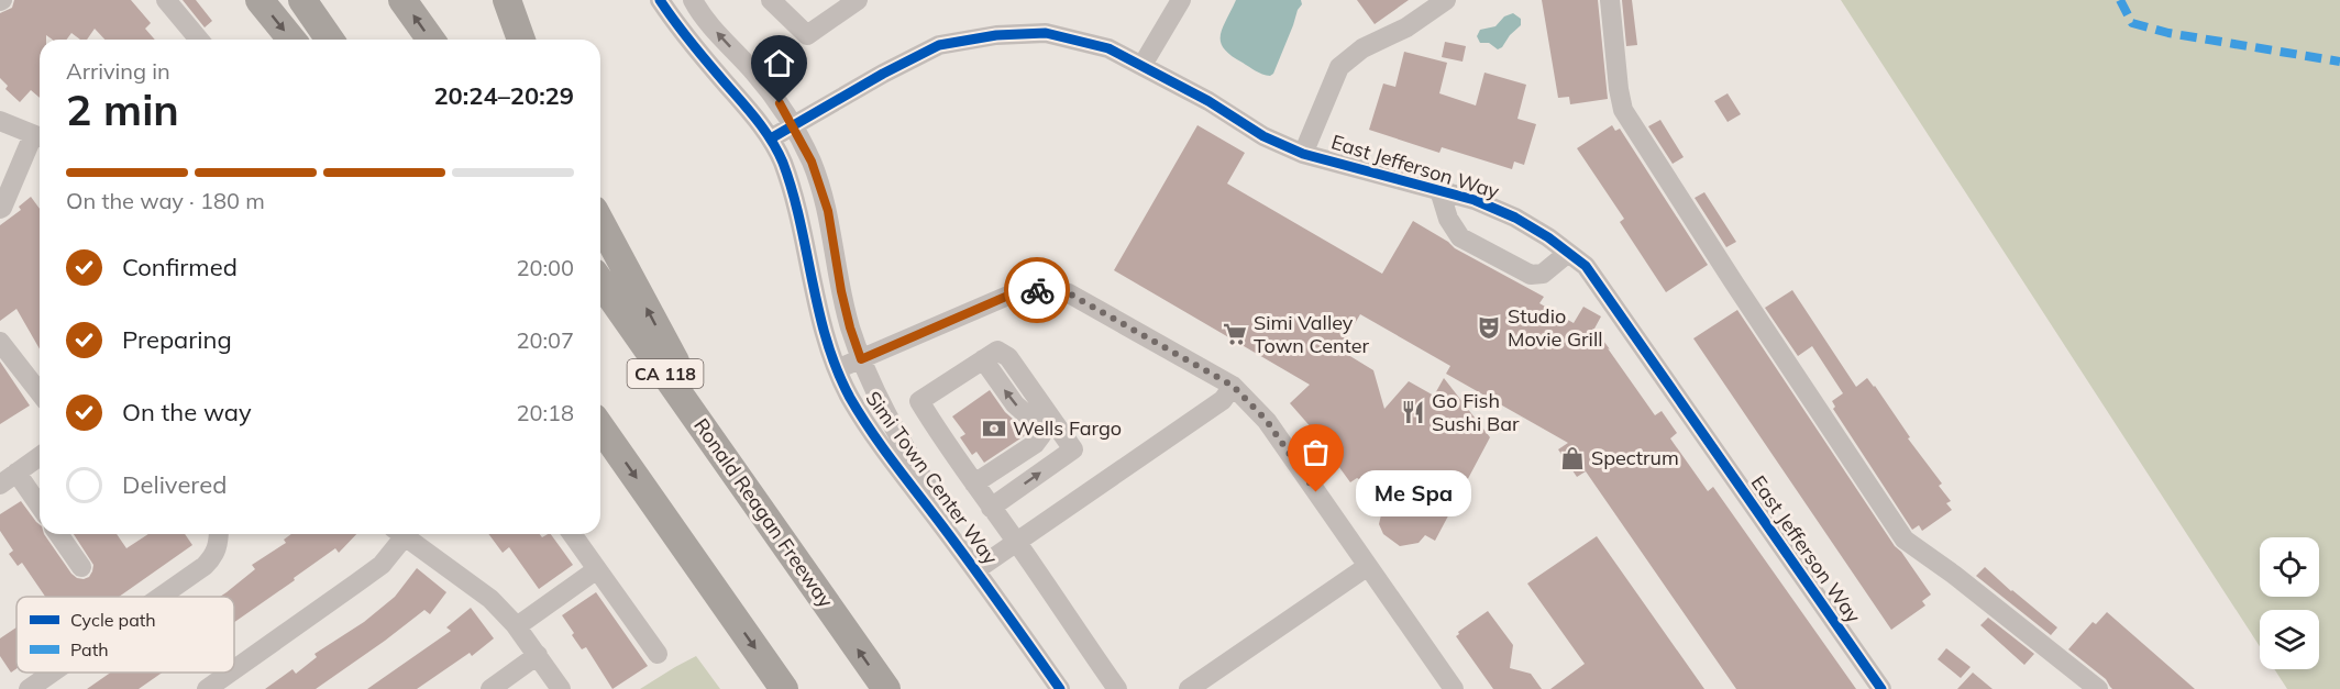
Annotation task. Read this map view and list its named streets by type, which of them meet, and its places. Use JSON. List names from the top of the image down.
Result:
{
  "streets": {
    "highway": ["CA 118", "Ronald Reagan Freeway"],
    "street": ["East Jefferson Way", "Simi Town Center Way"]
  },
  "crossings": [
    ["East Jefferson Way", "Simi Town Center Way"]
  ],
  "places": {
    "theatre": ["Studio Movie Grill"],
    "supermarket": ["Simi Valley Town Center"],
    "restaurant": ["Go Fish Sushi Bar"],
    "bank": ["Wells Fargo"],
    "shop": ["Spectrum"],
    "other": ["Me Spa"]
  },
  "legend": ["Cycle path", "Path"],
  "page": {
    "heading": ["2 min", "Arriving in", "20:24–20:29"],
    "bar": "On the way · 180 m",
    "list": [
      ["Confirmed", "20:00"],
      ["Preparing", "20:07"],
      ["On the way", "20:18"],
      "Delivered"
    ],
    "bubble": "Me Spa"
  }
}
